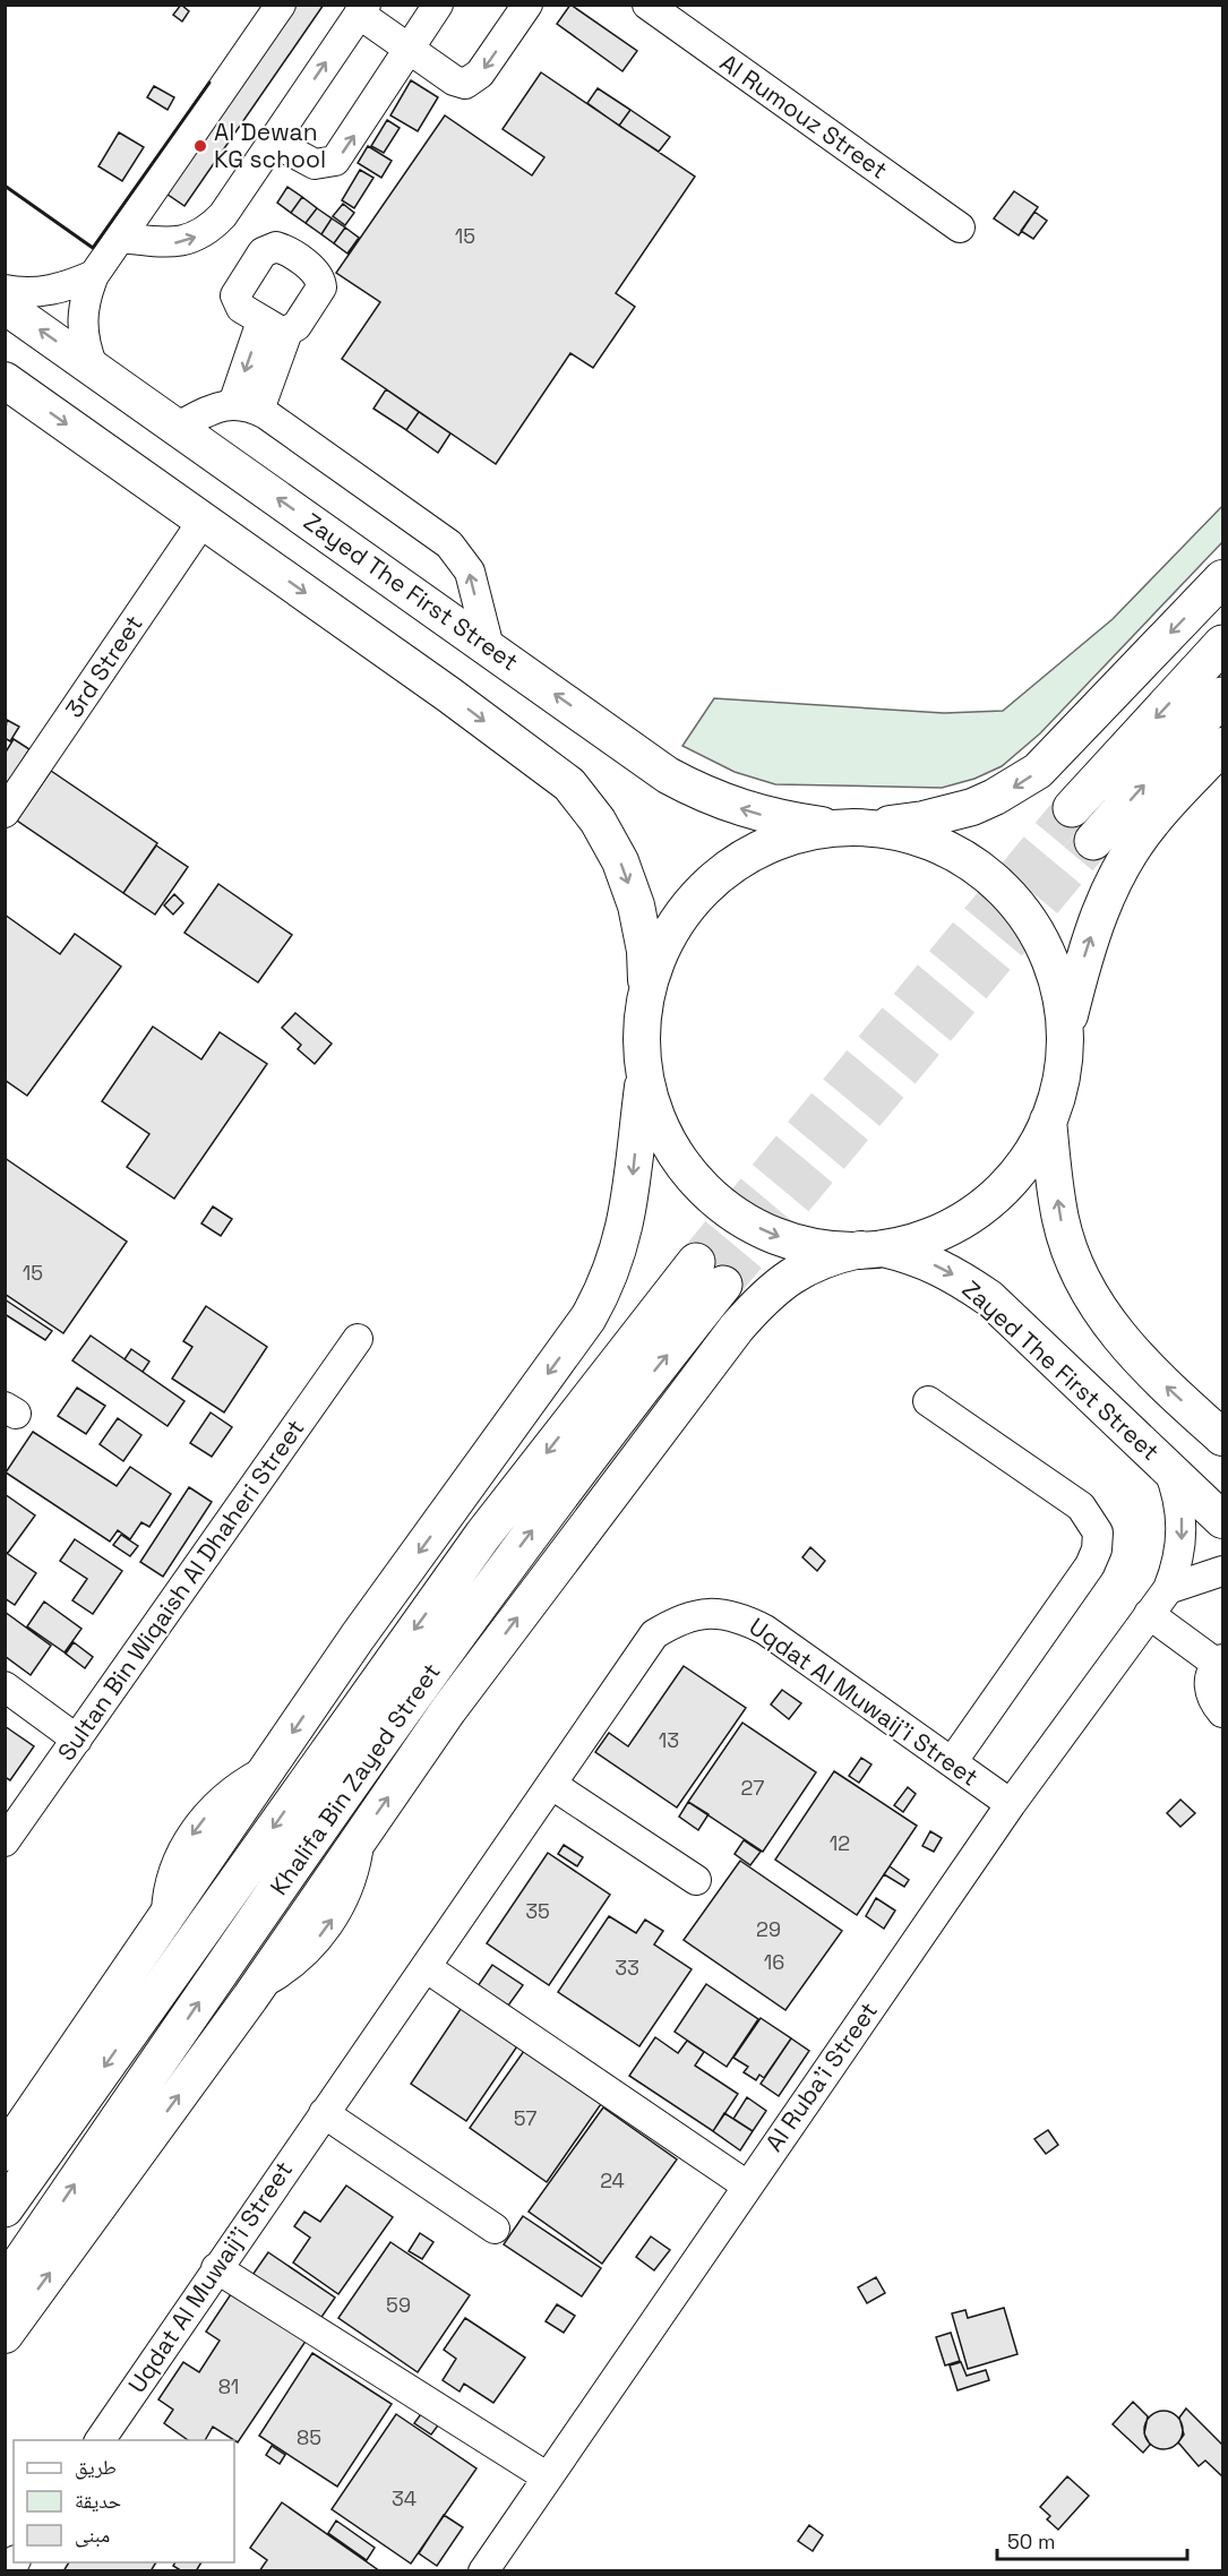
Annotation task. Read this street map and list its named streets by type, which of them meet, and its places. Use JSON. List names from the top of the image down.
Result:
{
  "streets": {
    "highway": ["Khalifa Bin Zayed Street"],
    "main road": ["Zayed The First Street"],
    "street": [
      "Al Rumouz Street",
      "3rd Street",
      "Sultan Bin Wiqaish Al Dhaheri Street",
      "Uqdat Al Muwaij'i Street",
      "Al Ruba'i Street"
    ]
  },
  "crossings": [
    ["Zayed The First Street", "Al Ruba'i Street"],
    ["Uqdat Al Muwaij'i Street", "Al Ruba'i Street"]
  ],
  "places": ["Al Dewan KG school"],
  "house_numbers": [
    "15",
    "15",
    "13",
    "27",
    "12",
    "35",
    "29",
    "16",
    "33",
    "57",
    "24",
    "59",
    "81",
    "85",
    "34"
  ],
  "legend": ["طريق", "حديقة", "مبنى"],
  "scale_bar": "50 m"
}
